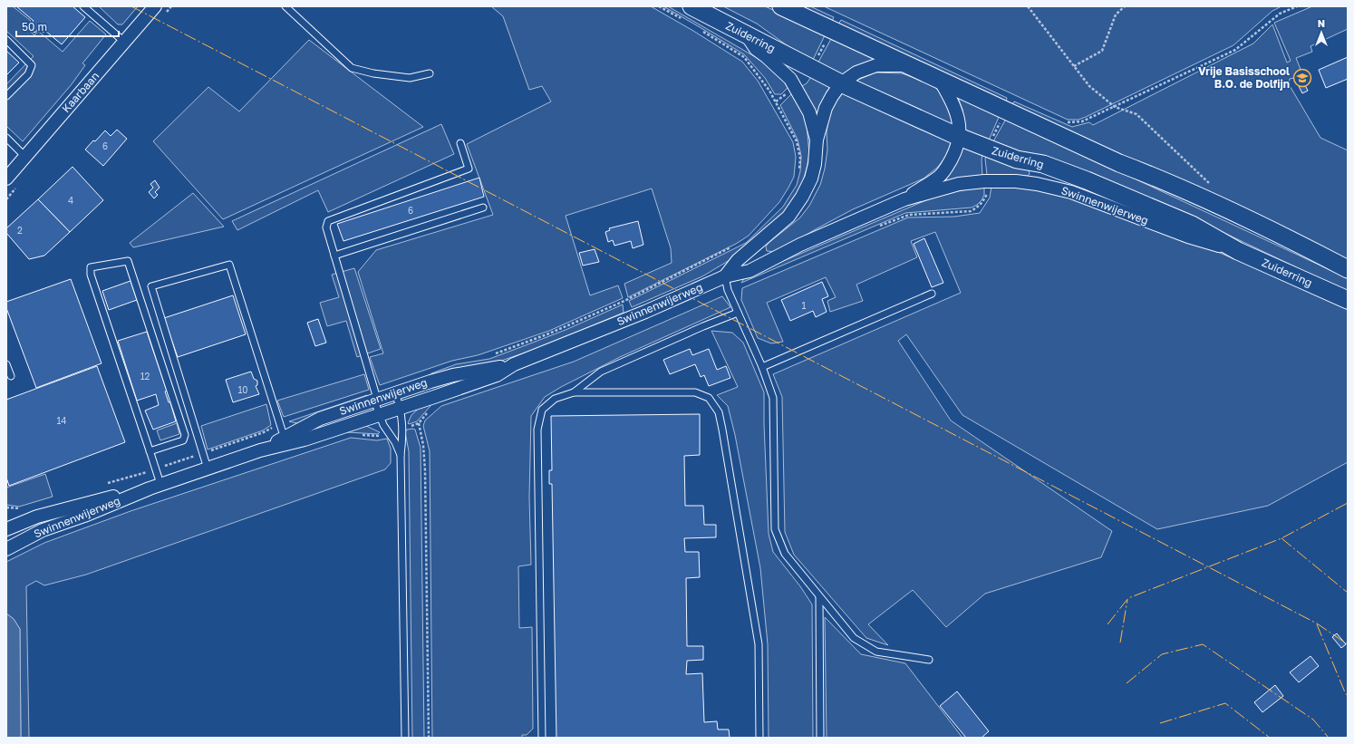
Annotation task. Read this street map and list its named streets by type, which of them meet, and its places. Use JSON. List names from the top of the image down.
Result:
{
  "streets": {
    "main road": ["Zuiderring"],
    "street": ["Kaarbaan", "Swinnenwijerweg"]
  },
  "crossings": [
    ["Zuiderring", "Swinnenwijerweg"]
  ],
  "places": {
    "school or university": ["Vrije Basisschool B.O. de Dolfijn"]
  },
  "house_numbers": [
    "6",
    "4",
    "6",
    "2",
    "1",
    "12",
    "10",
    "14"
  ],
  "scale_bar": "50 m",
  "north": "top"
}
